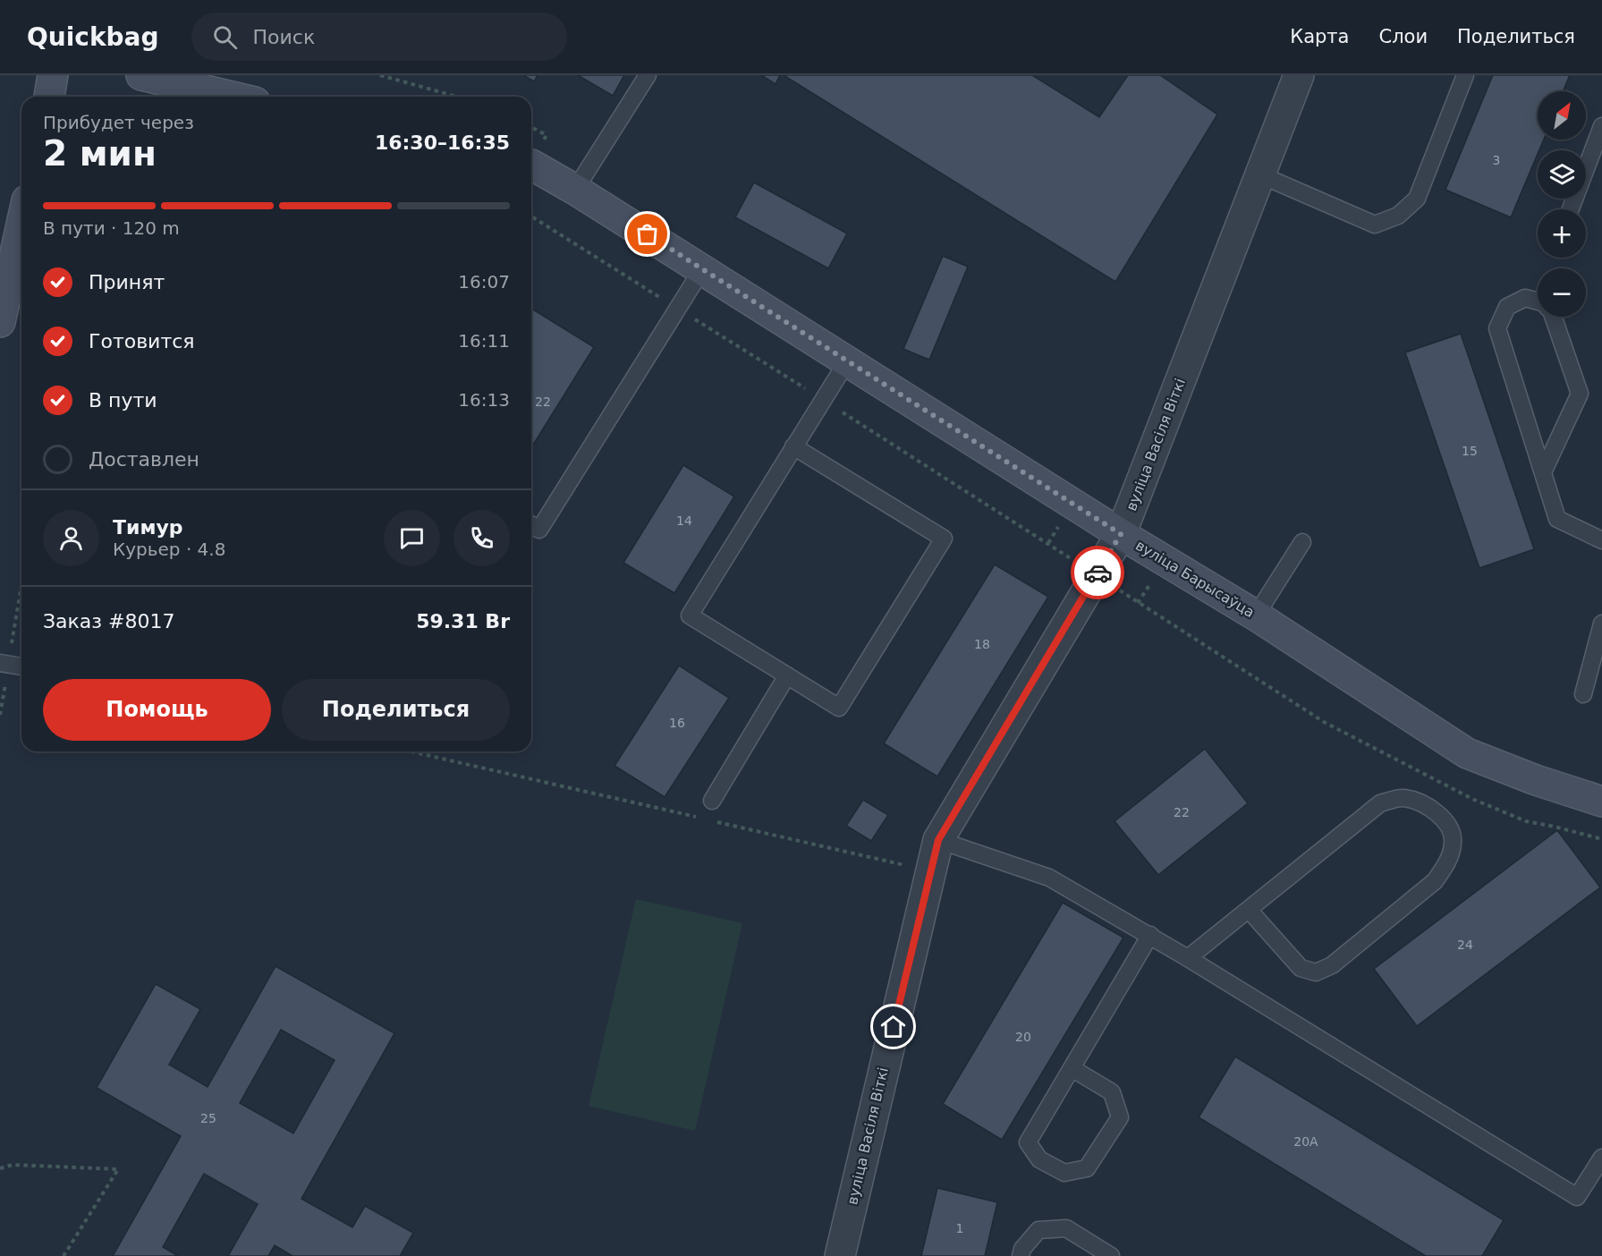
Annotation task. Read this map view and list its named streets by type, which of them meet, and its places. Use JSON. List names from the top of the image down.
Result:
{
  "streets": {
    "street": ["вуліца Васіля Віткі", "вуліца Барысаўца"]
  },
  "crossings": [
    ["вуліца Васіля Віткі", "вуліца Барысаўца"]
  ],
  "house_numbers": [
    "3",
    "22",
    "15",
    "14",
    "18",
    "16",
    "22",
    "24",
    "20",
    "25",
    "20А",
    "1"
  ],
  "north": "top right",
  "page": {
    "header": "Quickbag",
    "search": "Поиск",
    "nav": ["Карта", "Слои", "Поделиться"],
    "map_buttons": ["+", "−"],
    "heading": ["2 мин", "Прибудет через", "16:30–16:35"],
    "panel": [
      "Тимур",
      "Курьер · 4.8",
      "Заказ #8017",
      "59.31 Br"
    ],
    "bar": "В пути · 120 m",
    "list": [
      ["Принят", "16:07"],
      ["Готовится", "16:11"],
      ["В пути", "16:13"],
      "Доставлен"
    ],
    "buttons": ["Помощь", "Поделиться"]
  }
}
